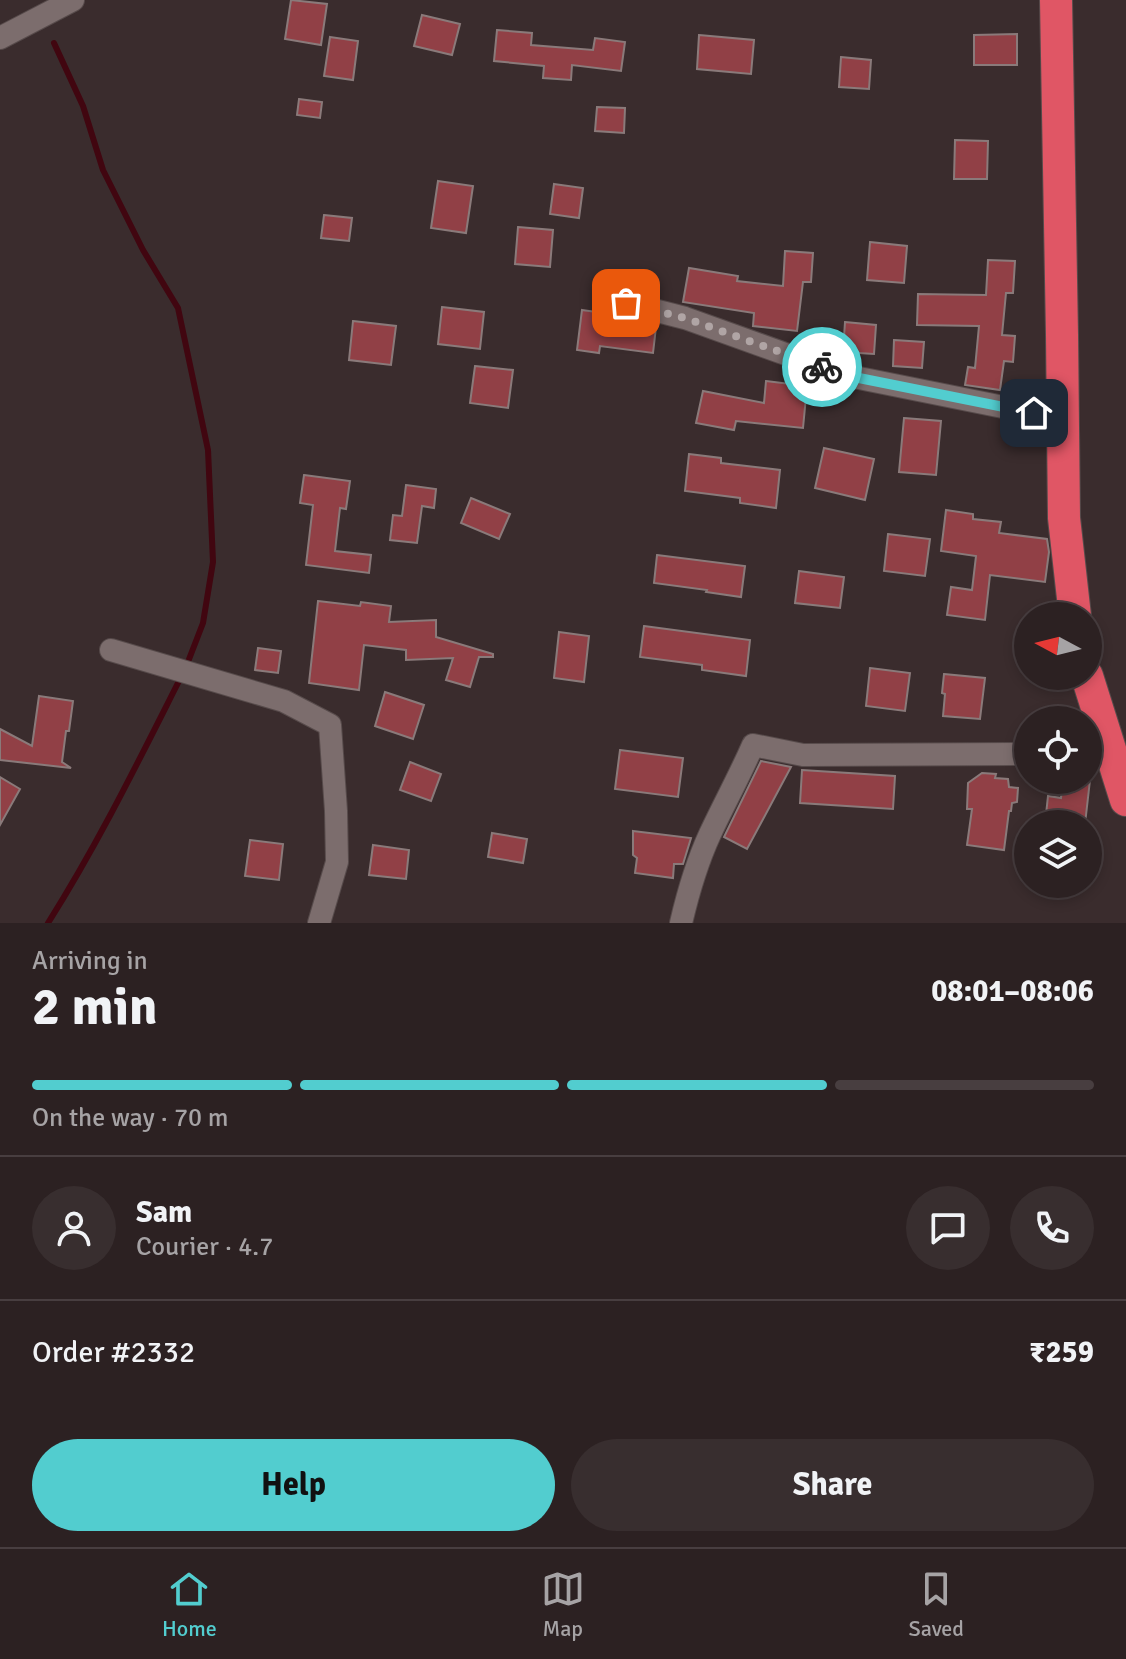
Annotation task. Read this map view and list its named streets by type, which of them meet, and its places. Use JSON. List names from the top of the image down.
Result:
{
  "north": "left",
  "page": {
    "heading": ["2 min", "Arriving in", "08:01–08:06"],
    "panel": [
      "Sam",
      "Courier · 4.7",
      "Order #2332",
      "₹259"
    ],
    "bar": "On the way · 70 m",
    "buttons": ["Help", "Share"],
    "tabs": ["Home", "Map", "Saved"]
  }
}
